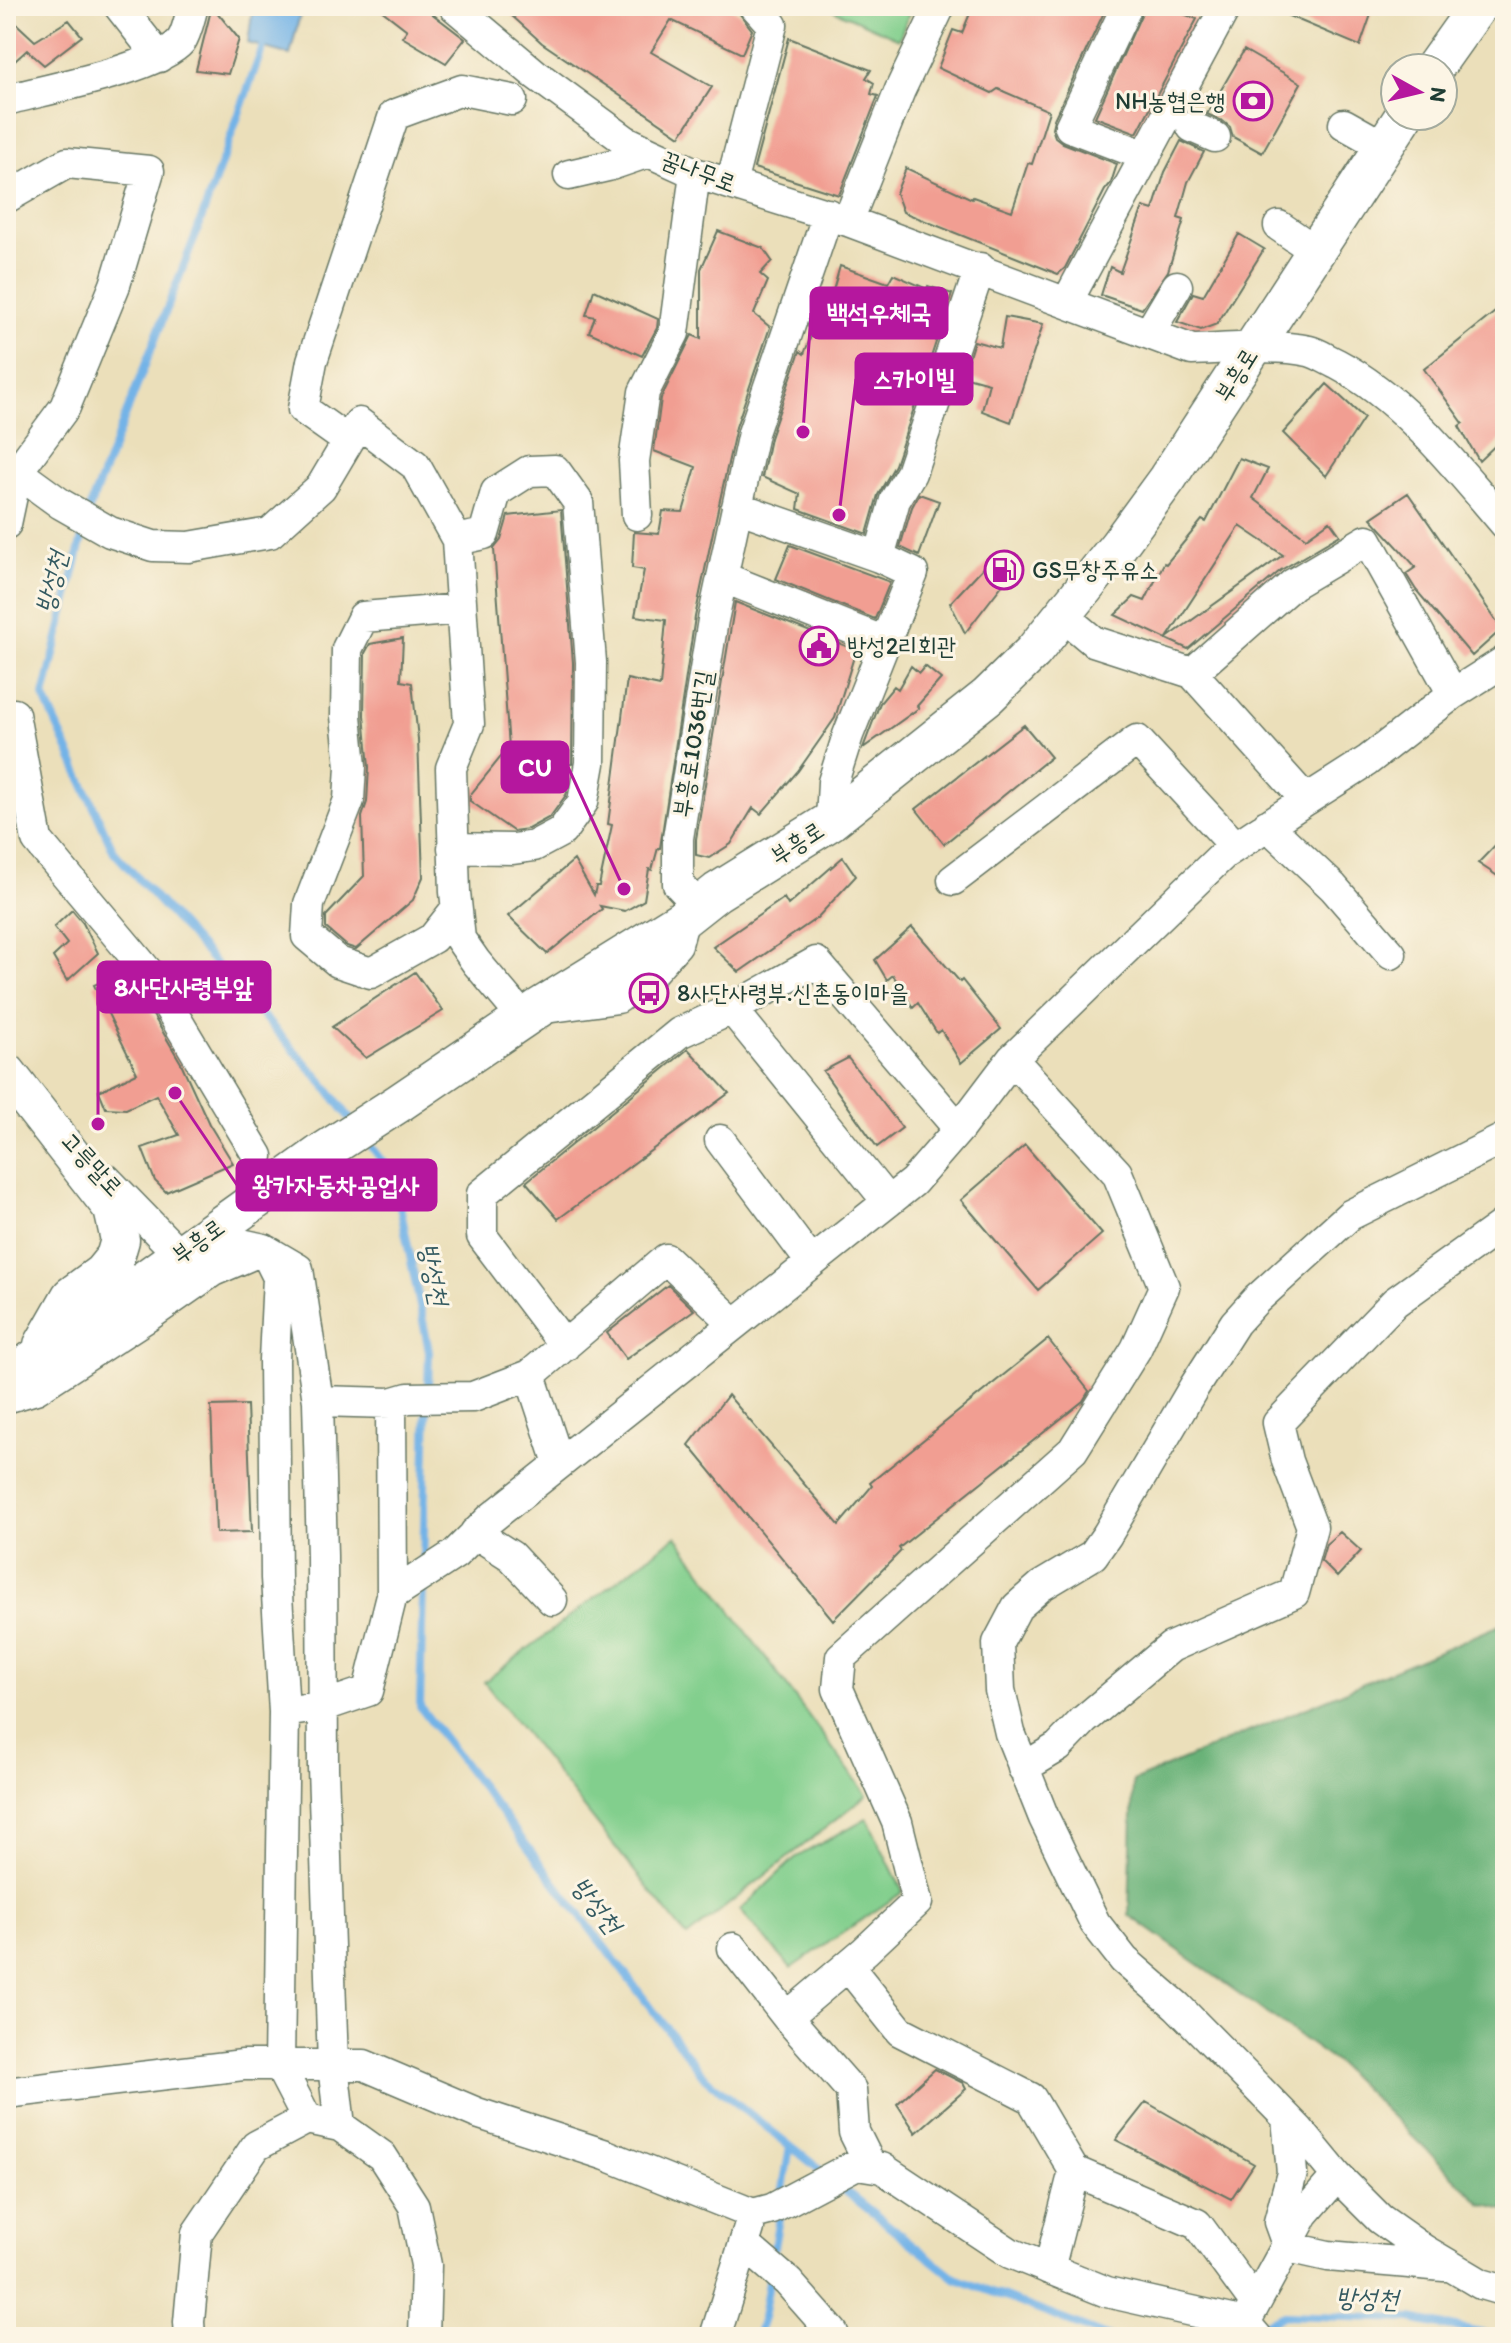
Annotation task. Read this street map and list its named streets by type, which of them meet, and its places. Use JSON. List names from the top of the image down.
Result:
{
  "streets": {
    "main road": ["부흥로"],
    "street": ["꿈나무로", "부흥로1036번길", "고릉말로"]
  },
  "crossings": [
    ["꿈나무로", "부흥로"],
    ["꿈나무로", "부흥로1036번길"],
    ["부흥로", "부흥로1036번길"],
    ["부흥로", "고릉말로"]
  ],
  "water": ["방성천"],
  "places": {
    "bank": ["NH농협은행"],
    "other": [
      "백석우체국",
      "스카이빌",
      "CU",
      "왕카자동차공업사",
      "8사단사령부앞"
    ],
    "fuel station": ["GS무창주유소"],
    "public building": ["방성2리회관"],
    "bus stop": ["8사단사령부.신촌동이마을"]
  },
  "north": "right"
}
